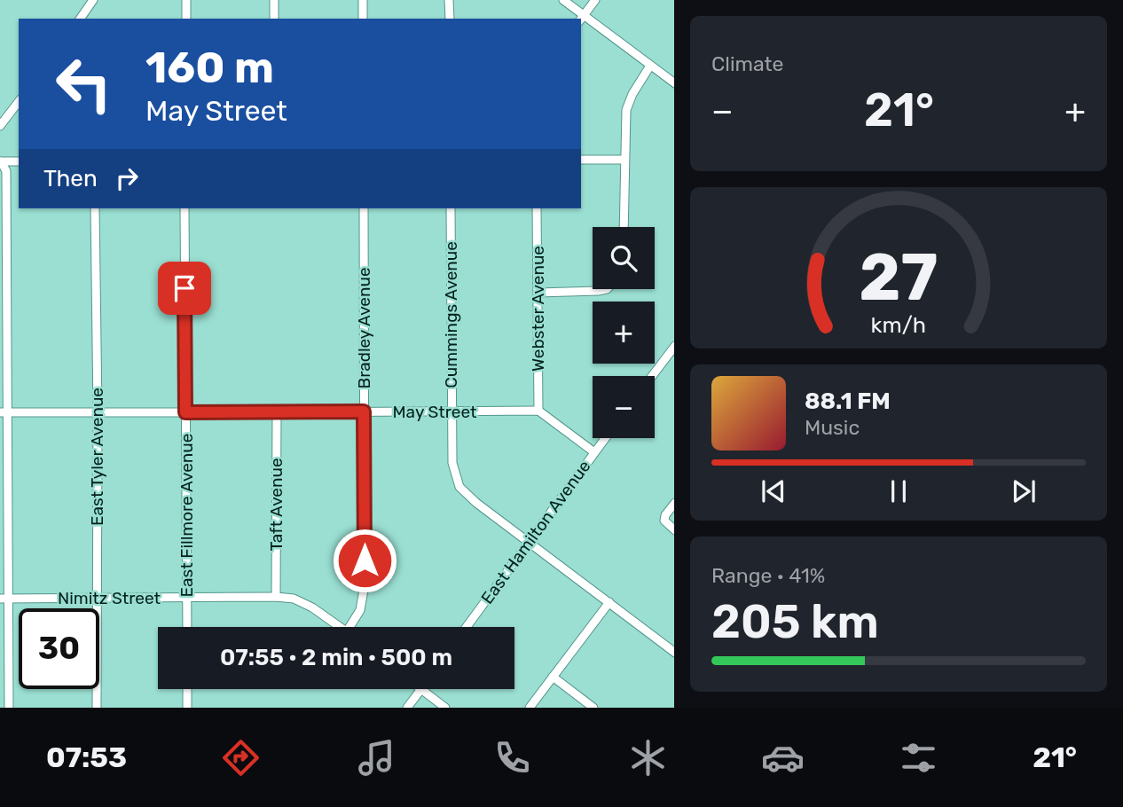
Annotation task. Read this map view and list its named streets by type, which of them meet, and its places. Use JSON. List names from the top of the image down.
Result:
{
  "streets": {
    "street": [
      "Webster Avenue",
      "Cummings Avenue",
      "Bradley Avenue",
      "May Street",
      "East Tyler Avenue",
      "Taft Avenue",
      "East Fillmore Avenue",
      "East Hamilton Avenue",
      "Nimitz Street"
    ]
  },
  "crossings": [
    ["Webster Avenue", "May Street"],
    ["Cummings Avenue", "May Street"],
    ["Cummings Avenue", "East Hamilton Avenue"],
    ["Bradley Avenue", "May Street"],
    ["May Street", "East Tyler Avenue"],
    ["May Street", "Taft Avenue"],
    ["May Street", "East Fillmore Avenue"],
    ["East Tyler Avenue", "Nimitz Street"],
    ["Taft Avenue", "Nimitz Street"],
    ["East Fillmore Avenue", "Nimitz Street"]
  ],
  "page": {
    "tile": [
      "Climate",
      ["Range · 41%", "205 km"]
    ],
    "turn": ["160 m", "May Street"],
    "heat": ["−", "21°", "+"],
    "then": "Then",
    "map_buttons": ["+", "−"],
    "song": ["88.1 FM", "Music"],
    "limit": "30",
    "trip": "07:55 · 2 min · 500 m",
    "tabs": ["07:53", "21°"],
    "gauge": ["27", "km/h"]
  }
}
